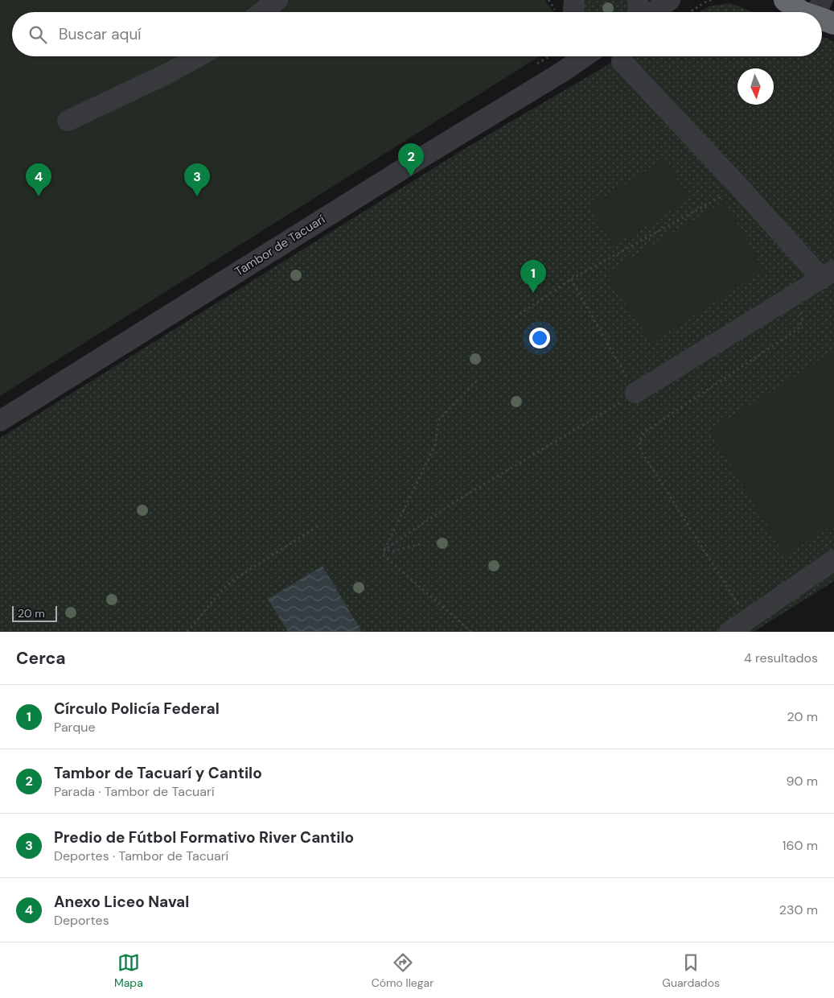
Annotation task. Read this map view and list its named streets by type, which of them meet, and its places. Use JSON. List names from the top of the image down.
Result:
{
  "streets": {
    "street": ["Tambor de Tacuarí"]
  },
  "scale_bar": "20 m",
  "north": "bottom",
  "page": {
    "search": "Buscar aquí",
    "pins": [
      "2",
      "3",
      "4",
      "1"
    ],
    "scale": "20 m",
    "heading": ["Cerca", "4 resultados"],
    "list": [
      {
        "mark": "1",
        "name": "Círculo Policía Federal",
        "note": "Parque",
        "value": "20 m"
      },
      {
        "mark": "2",
        "name": "Tambor de Tacuarí y Cantilo",
        "note": "Parada · Tambor de Tacuarí",
        "value": "90 m"
      },
      {
        "mark": "3",
        "name": "Predio de Fútbol Formativo River Cantilo",
        "note": "Deportes · Tambor de Tacuarí",
        "value": "160 m"
      },
      {
        "mark": "4",
        "name": "Anexo Liceo Naval",
        "note": "Deportes",
        "value": "230 m"
      }
    ],
    "nav": ["Mapa", "Cómo llegar", "Guardados"]
  }
}
